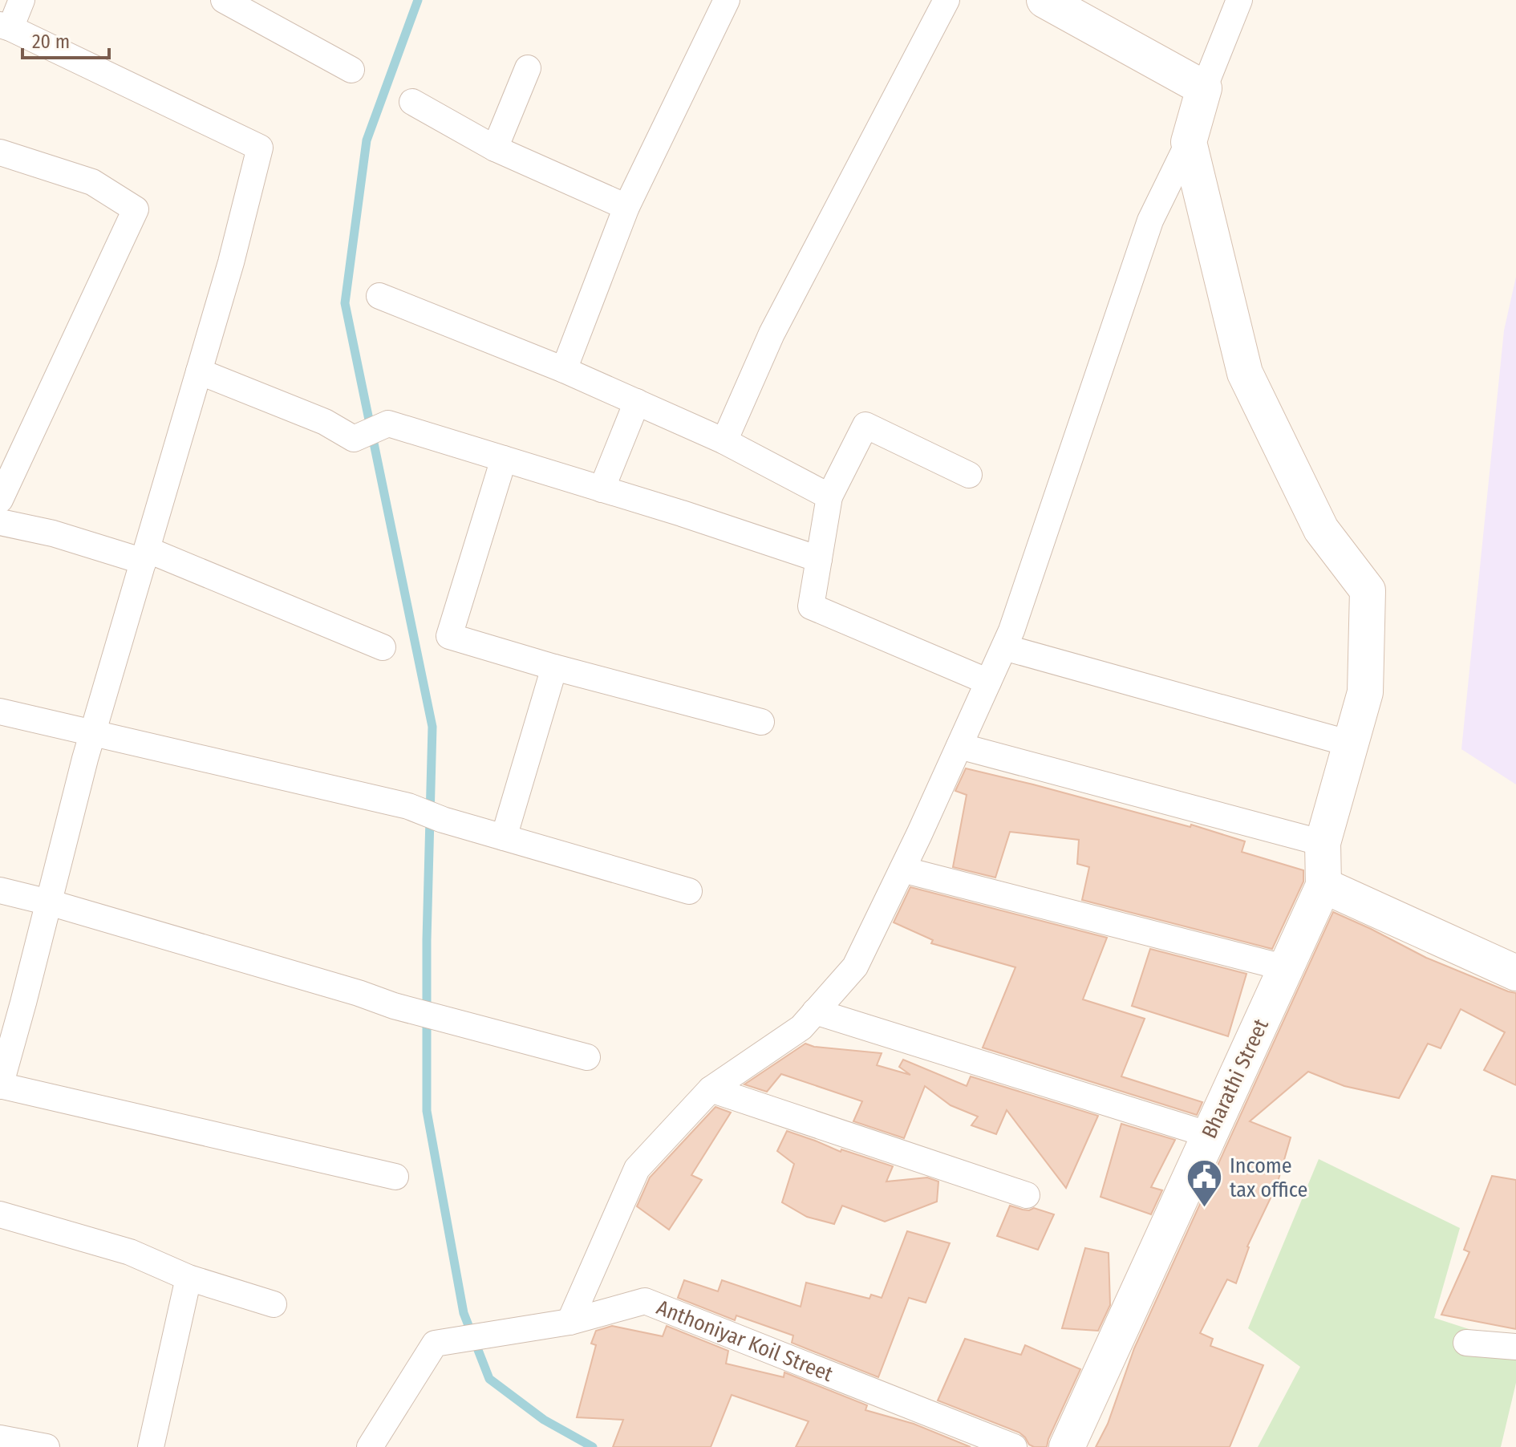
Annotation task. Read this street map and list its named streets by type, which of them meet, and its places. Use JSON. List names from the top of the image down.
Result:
{
  "streets": {
    "street": ["Bharathi Street", "Anthoniyar Koil Street"]
  },
  "places": {
    "public building": ["Income tax office"]
  },
  "scale_bar": "20 m"
}
